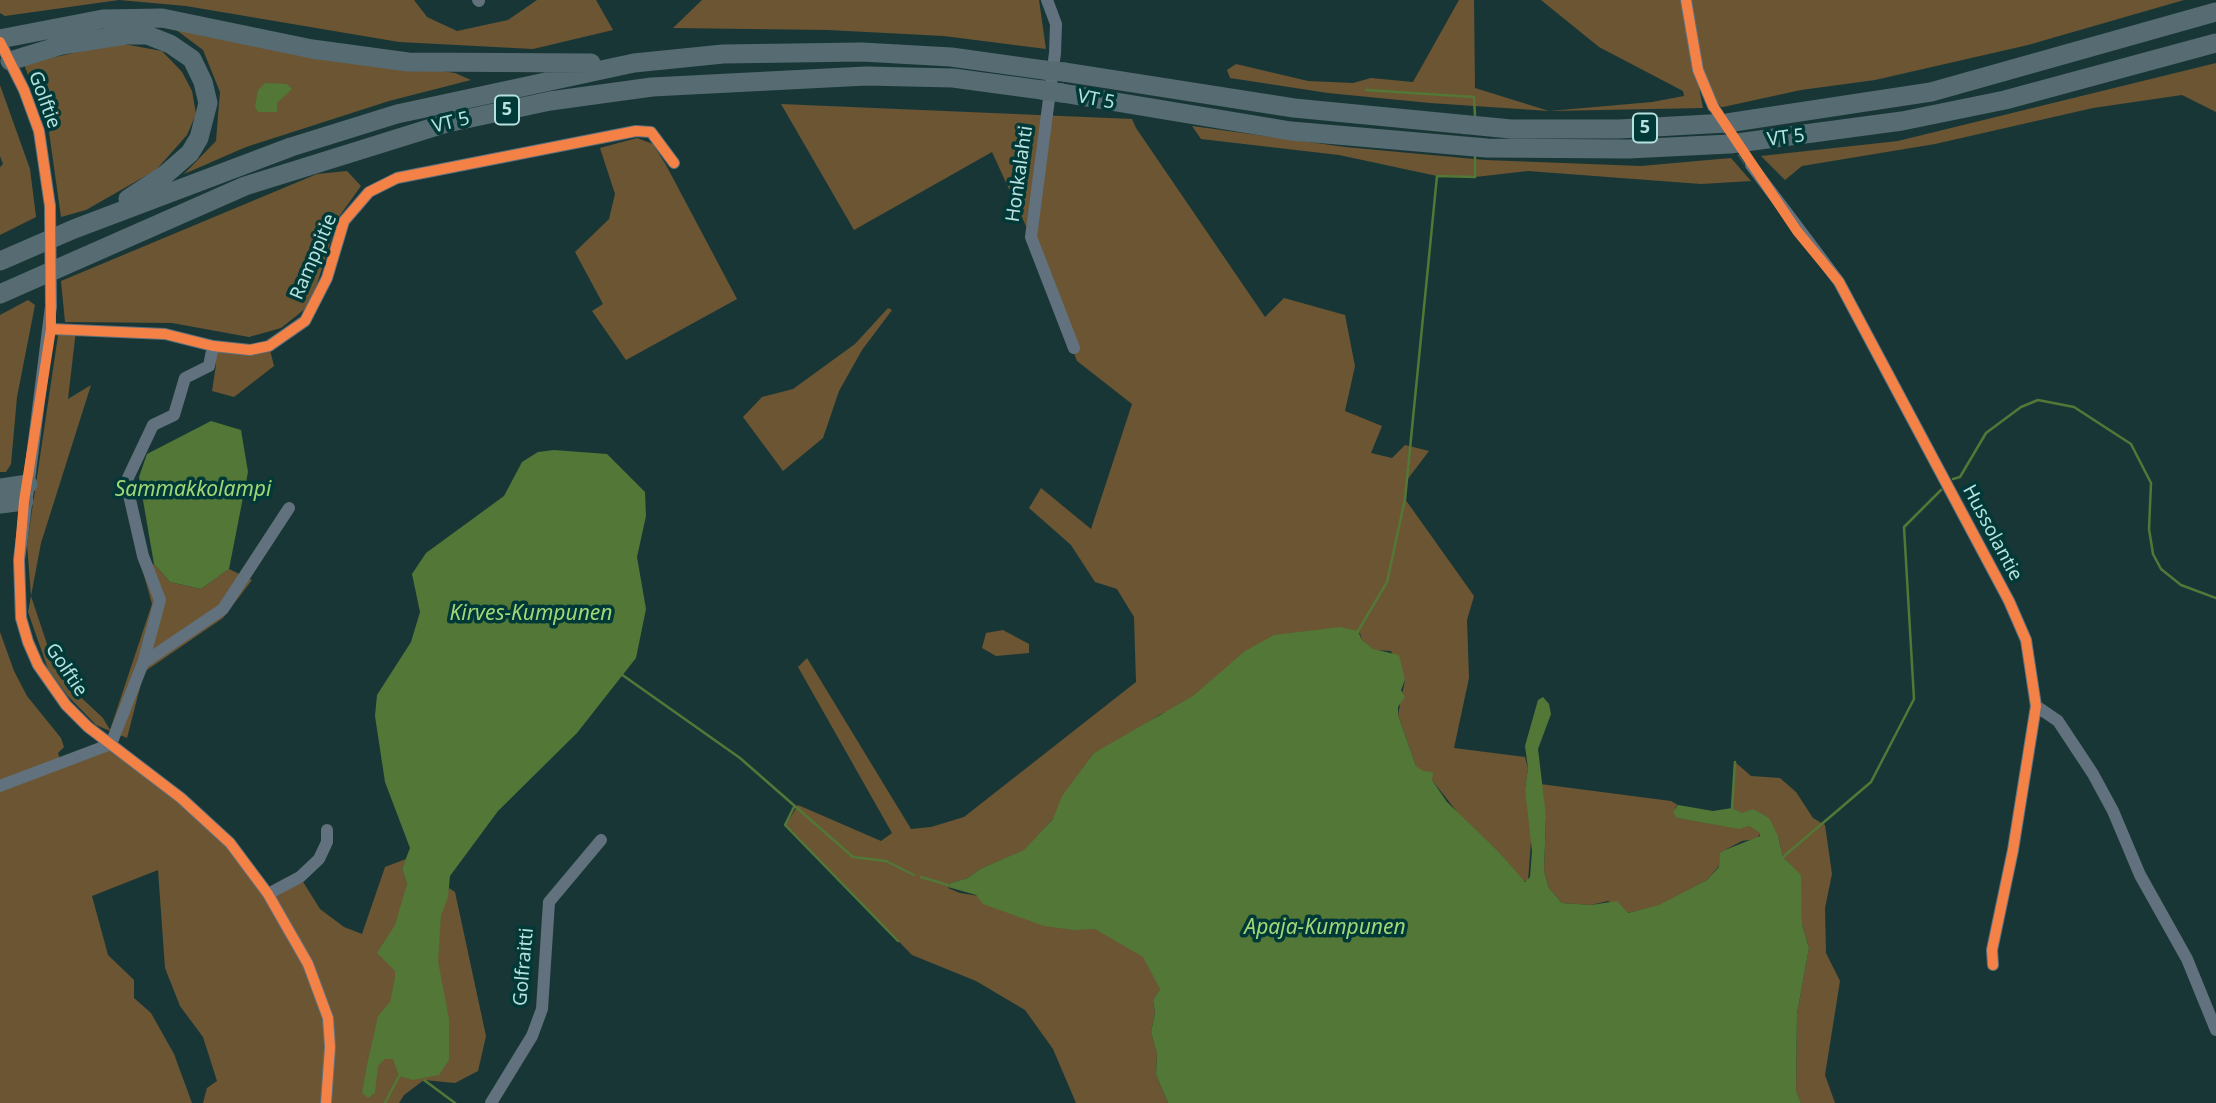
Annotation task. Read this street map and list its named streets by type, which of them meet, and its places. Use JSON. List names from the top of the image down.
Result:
{
  "streets": {
    "highway": ["VT 5", "5"],
    "street": [
      "Golftie",
      "Honkalahti",
      "Ramppitie",
      "Hussolantie",
      "Golfraitti"
    ]
  },
  "crossings": [
    ["Golftie", "Ramppitie"]
  ],
  "water": ["Sammakkolampi", "Kirves-Kumpunen", "Apaja-Kumpunen"]
}
